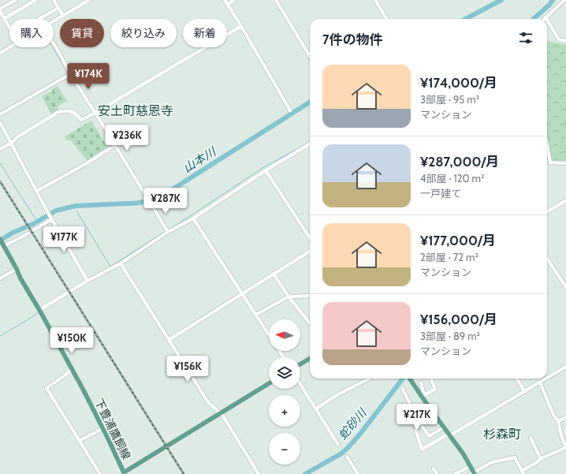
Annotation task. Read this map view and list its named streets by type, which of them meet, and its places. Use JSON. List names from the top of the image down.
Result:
{
  "streets": {
    "main road": ["下豊浦鷹飼線"]
  },
  "districts": ["安土町慈恩寺", "杉森町"],
  "water": ["山本川", "蛇砂川"],
  "north": "left",
  "page": {
    "chip": [
      "購入",
      "賃貸",
      "絞り込み",
      "新着"
    ],
    "heading": "7件の物件",
    "list": [
      {
        "name": "¥174,000/月",
        "note": "3部屋 · 95 m² · マンション"
      },
      {
        "name": "¥287,000/月",
        "note": "4部屋 · 120 m² · 一戸建て"
      },
      {
        "name": "¥177,000/月",
        "note": "2部屋 · 72 m² · マンション"
      },
      {
        "name": "¥156,000/月",
        "note": "3部屋 · 89 m² · マンション"
      }
    ],
    "price": [
      "¥174K",
      "¥236K",
      "¥287K",
      "¥177K",
      "¥150K",
      "¥156K",
      "¥217K"
    ],
    "map_buttons": ["+", "−"]
  }
}
